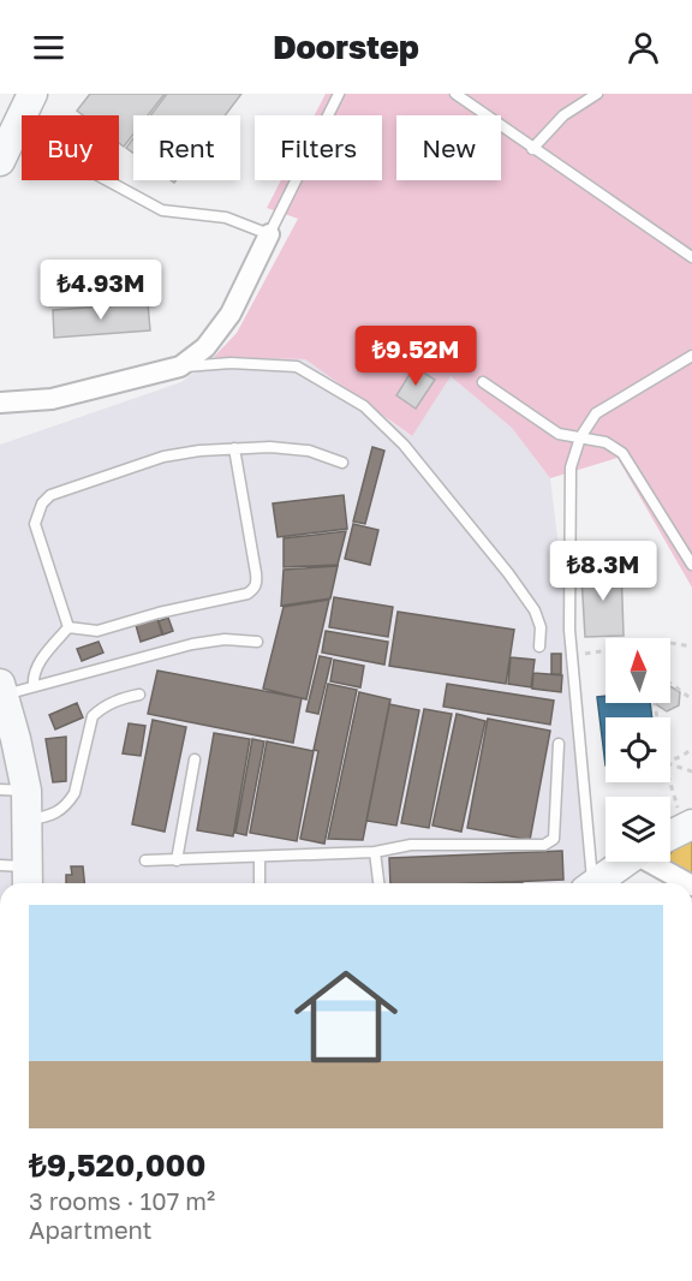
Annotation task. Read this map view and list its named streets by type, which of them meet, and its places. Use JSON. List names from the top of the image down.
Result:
{
  "north": "top",
  "page": {
    "header": "Doorstep",
    "chip": [
      "Buy",
      "Rent",
      "Filters",
      "New"
    ],
    "price": ["₺4.93M", "₺9.52M", "₺8.3M"],
    "list": [
      {
        "name": "₺9,520,000",
        "note": "3 rooms · 107 m² · Apartment"
      }
    ]
  }
}
